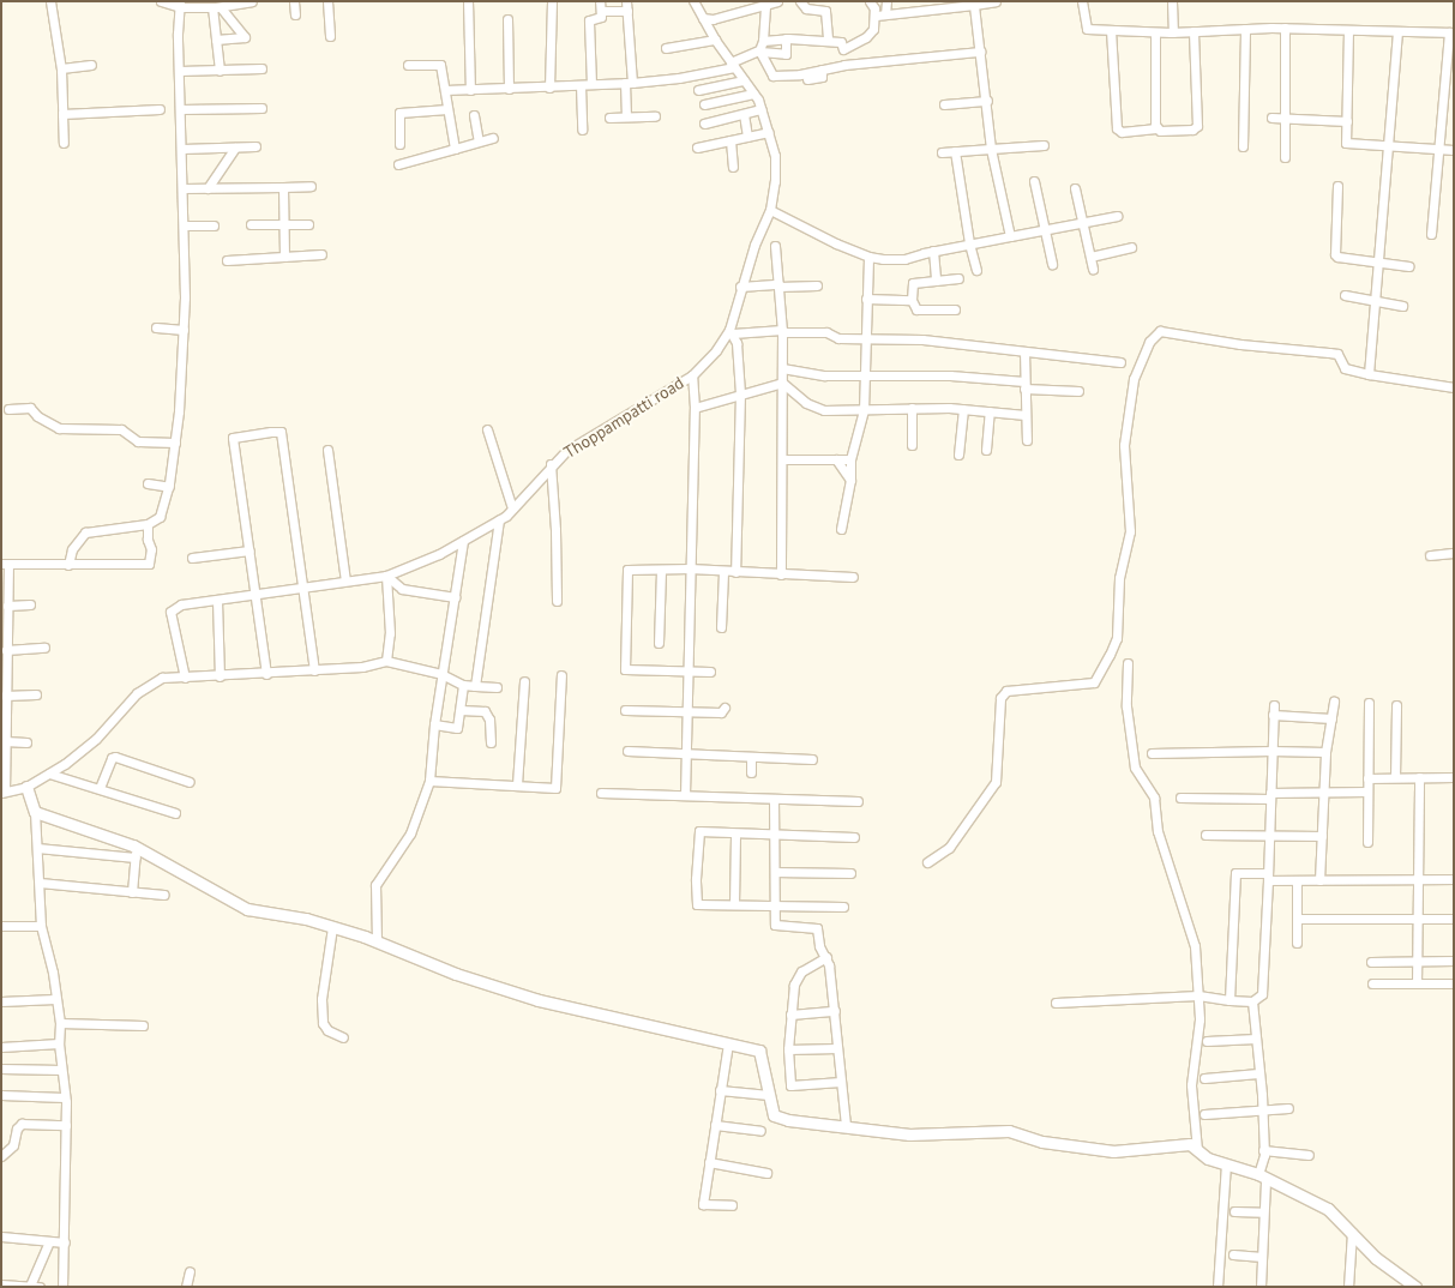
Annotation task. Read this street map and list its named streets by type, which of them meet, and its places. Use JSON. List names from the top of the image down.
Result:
{
  "streets": {
    "street": ["Thoppampatti road"]
  }
}
